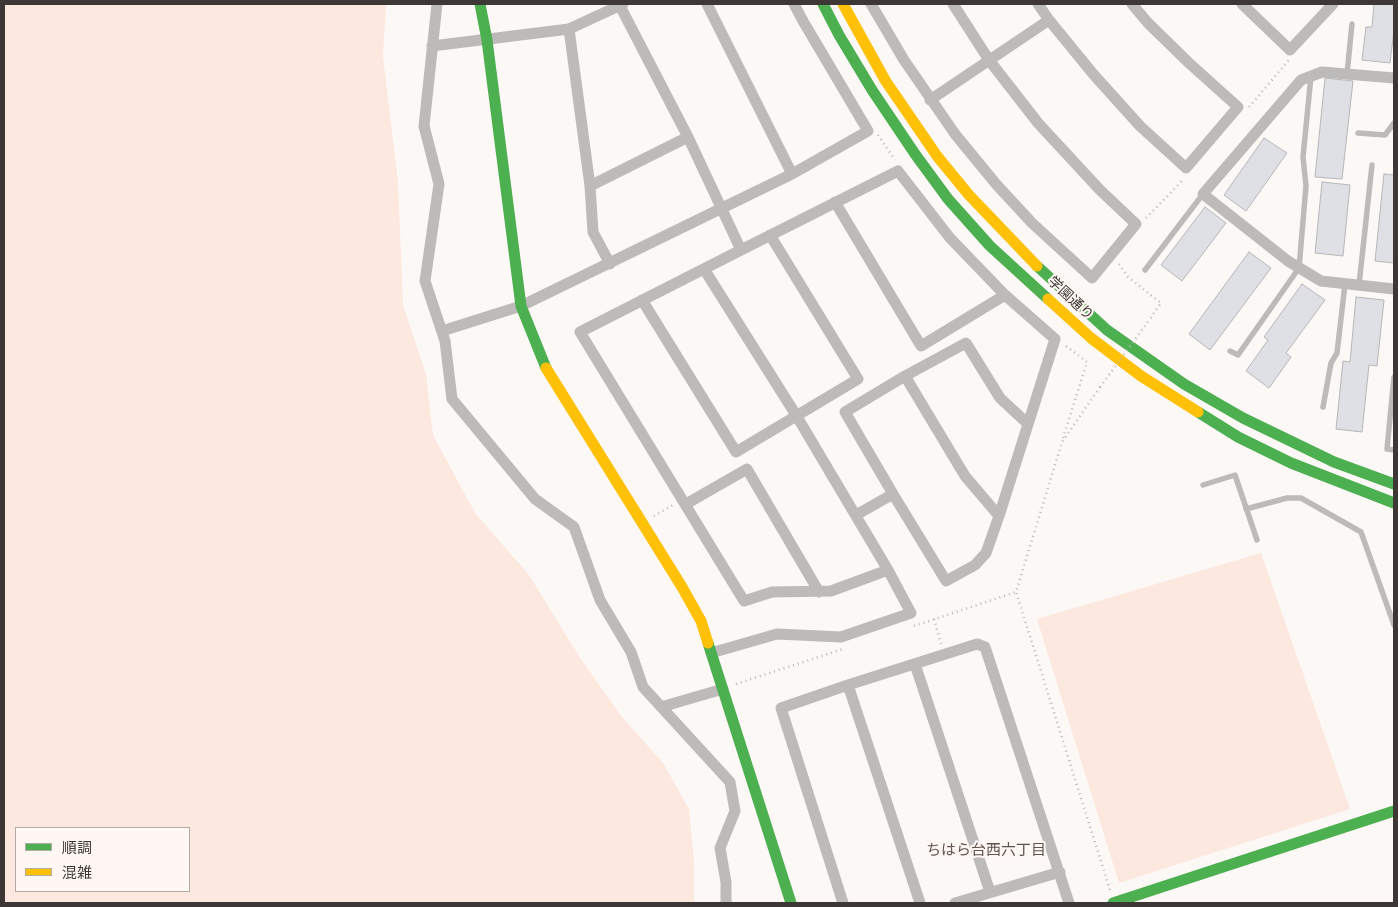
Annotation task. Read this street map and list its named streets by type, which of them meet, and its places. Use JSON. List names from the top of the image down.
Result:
{
  "streets": {
    "street": ["学園通り"]
  },
  "districts": ["ちはら台西六丁目"],
  "legend": ["順調", "混雑"]
}
